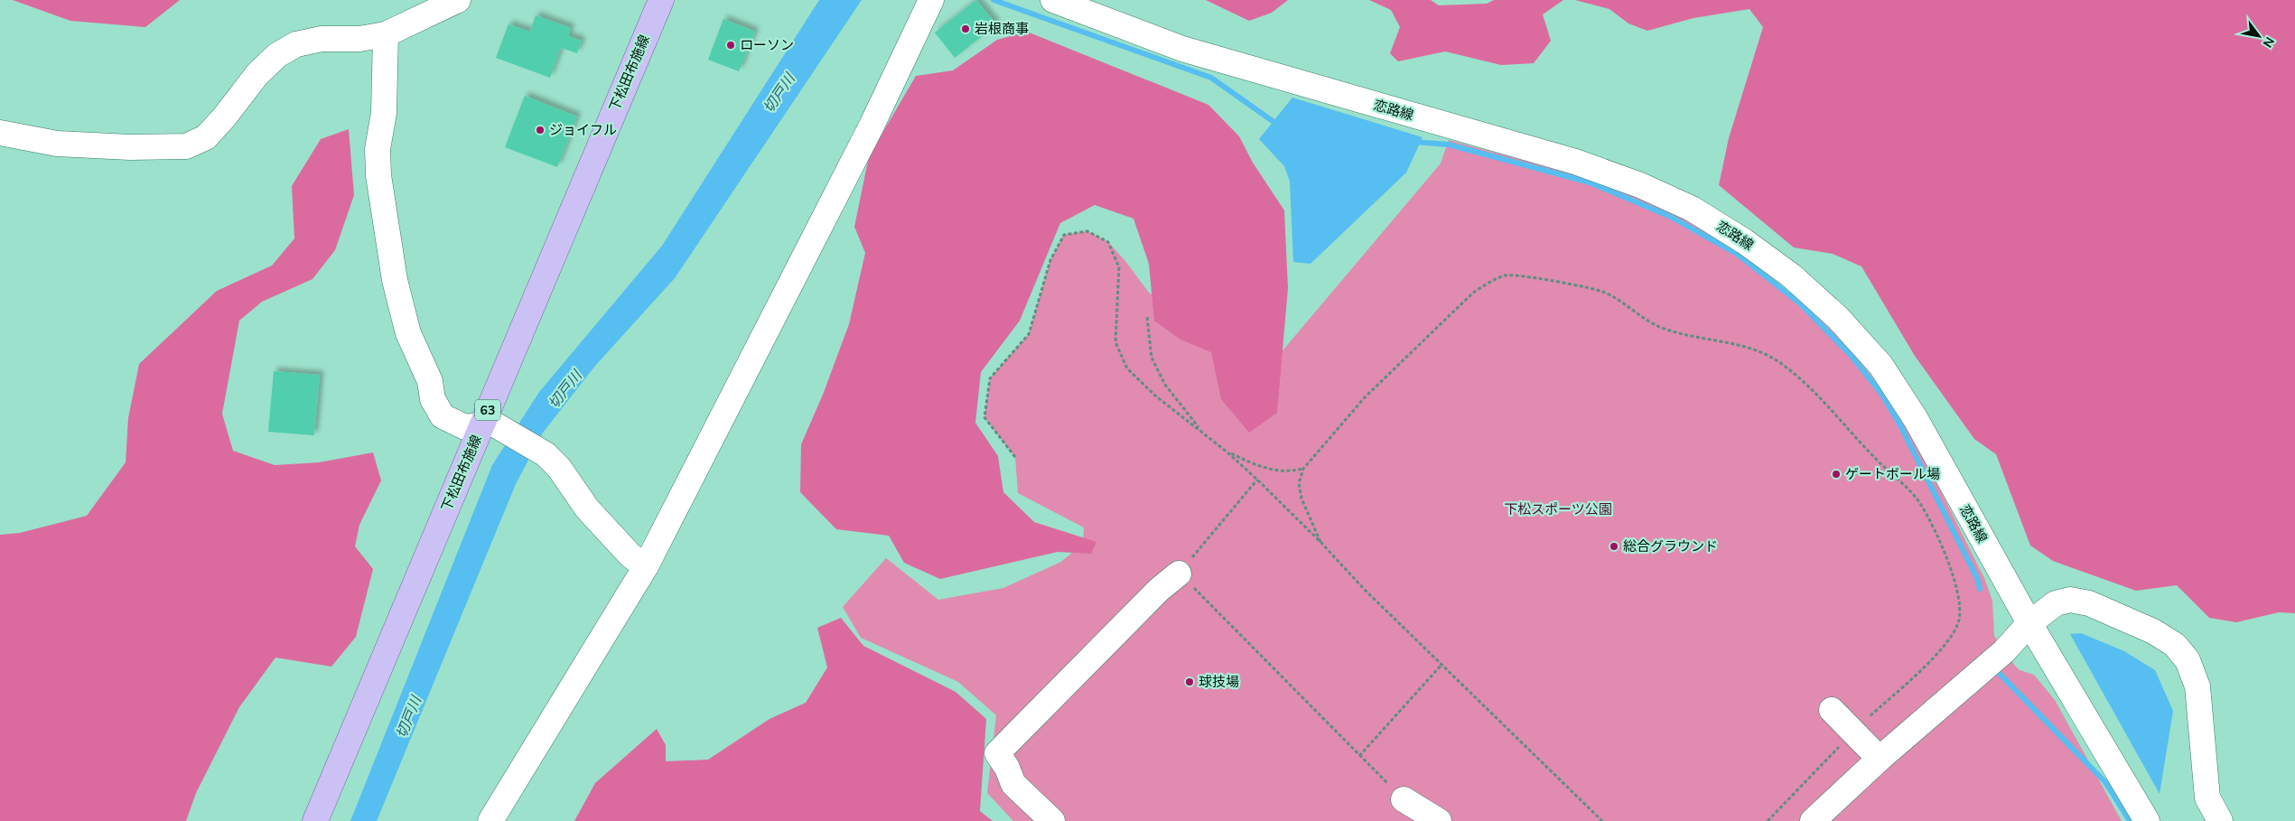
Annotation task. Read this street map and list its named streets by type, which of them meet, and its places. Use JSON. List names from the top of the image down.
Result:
{
  "streets": {
    "main road": ["下松田布施線", "63"],
    "street": ["恋路線"]
  },
  "water": ["切戸川"],
  "parks": ["下松スポーツ公園"],
  "places": [
    "岩根商事",
    "ローソン",
    "ジョイフル",
    "ゲートボール場",
    "総合グラウンド",
    "球技場"
  ],
  "north": "bottom right"
}
